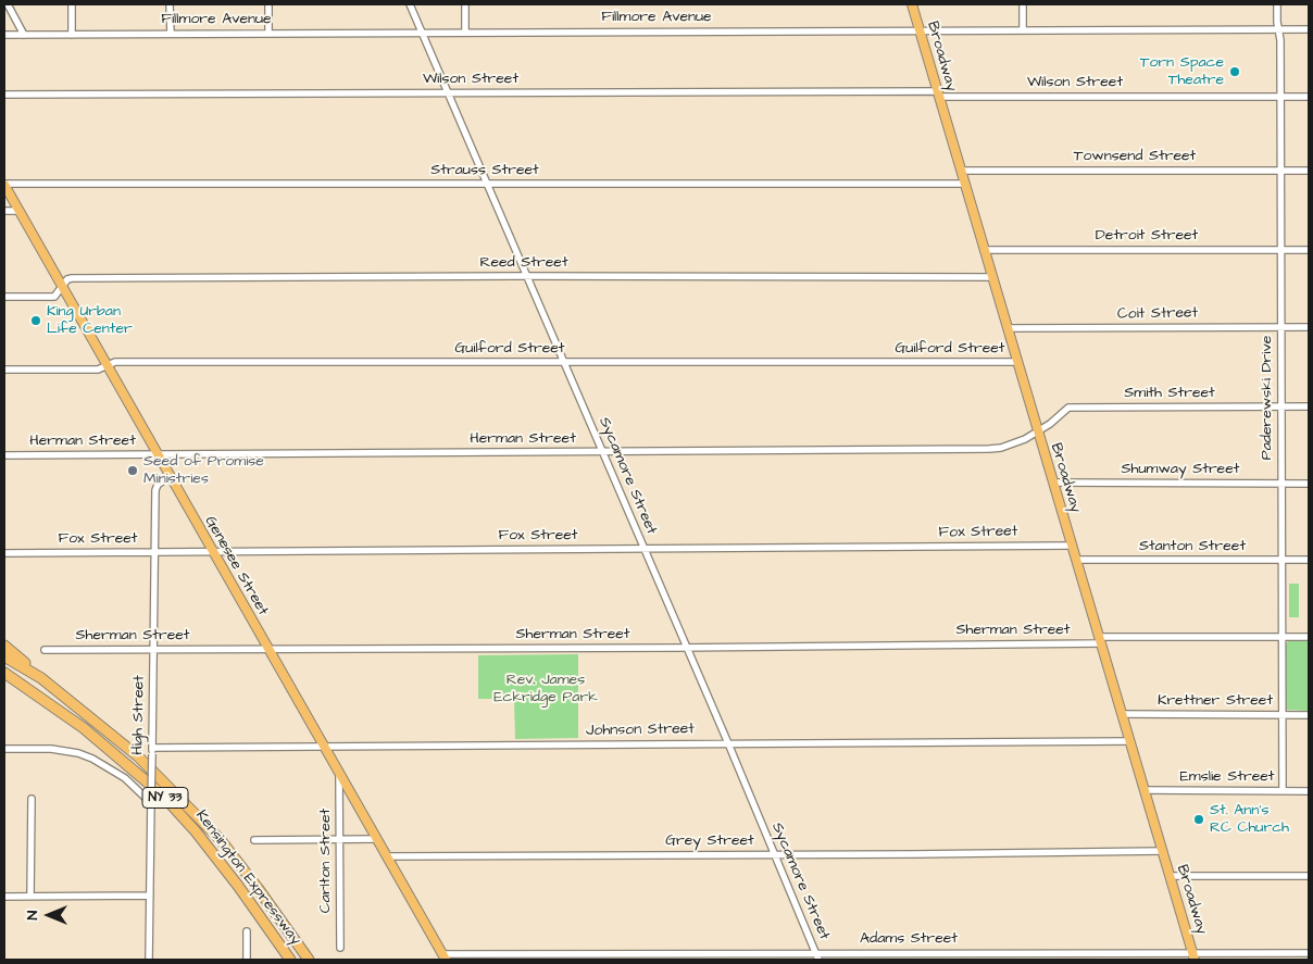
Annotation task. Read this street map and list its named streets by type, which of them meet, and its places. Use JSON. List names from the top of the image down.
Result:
{
  "streets": {
    "highway": ["NY 33", "Kensington Expressway"],
    "main road": ["Broadway", "Genesee Street"],
    "street": [
      "Fillmore Avenue",
      "Wilson Street",
      "Townsend Street",
      "Strauss Street",
      "Detroit Street",
      "Reed Street",
      "Coit Street",
      "Guilford Street",
      "Smith Street",
      "Paderewski Drive",
      "Herman Street",
      "Shumway Street",
      "Sycamore Street",
      "Fox Street",
      "Stanton Street",
      "Sherman Street",
      "Krettner Street",
      "High Street",
      "Johnson Street",
      "Emslie Street",
      "Grey Street",
      "Carlton Street",
      "Adams Street"
    ]
  },
  "crossings": [
    ["Fillmore Avenue", "Broadway"],
    ["Fillmore Avenue", "Paderewski Drive"],
    ["Fillmore Avenue", "Sycamore Street"],
    ["Broadway", "Wilson Street"],
    ["Broadway", "Townsend Street"],
    ["Broadway", "Strauss Street"],
    ["Broadway", "Detroit Street"],
    ["Broadway", "Reed Street"],
    ["Broadway", "Coit Street"],
    ["Broadway", "Guilford Street"],
    ["Broadway", "Smith Street"],
    ["Broadway", "Herman Street"],
    ["Broadway", "Shumway Street"],
    ["Broadway", "Fox Street"],
    ["Broadway", "Stanton Street"],
    ["Broadway", "Sherman Street"],
    ["Broadway", "Krettner Street"],
    ["Broadway", "Johnson Street"],
    ["Broadway", "Emslie Street"],
    ["Broadway", "Grey Street"],
    ["Broadway", "Adams Street"],
    ["Wilson Street", "Paderewski Drive"],
    ["Wilson Street", "Sycamore Street"],
    ["Townsend Street", "Paderewski Drive"],
    ["Strauss Street", "Sycamore Street"],
    ["Strauss Street", "Genesee Street"],
    ["Detroit Street", "Paderewski Drive"],
    ["Reed Street", "Sycamore Street"],
    ["Reed Street", "Genesee Street"],
    ["Coit Street", "Paderewski Drive"],
    ["Guilford Street", "Sycamore Street"],
    ["Guilford Street", "Genesee Street"],
    ["Smith Street", "Paderewski Drive"],
    ["Smith Street", "Herman Street"],
    ["Paderewski Drive", "Shumway Street"],
    ["Paderewski Drive", "Stanton Street"],
    ["Paderewski Drive", "Sherman Street"],
    ["Paderewski Drive", "Krettner Street"],
    ["Paderewski Drive", "Emslie Street"],
    ["Herman Street", "Sycamore Street"],
    ["Herman Street", "Genesee Street"],
    ["Sycamore Street", "Fox Street"],
    ["Sycamore Street", "Sherman Street"],
    ["Sycamore Street", "Johnson Street"],
    ["Sycamore Street", "Grey Street"],
    ["Sycamore Street", "Adams Street"],
    ["Fox Street", "Genesee Street"],
    ["Fox Street", "High Street"],
    ["Genesee Street", "Sherman Street"],
    ["Genesee Street", "High Street"],
    ["Genesee Street", "Johnson Street"],
    ["Genesee Street", "Grey Street"],
    ["Genesee Street", "Carlton Street"],
    ["Genesee Street", "Adams Street"],
    ["Sherman Street", "High Street"],
    ["High Street", "Johnson Street"]
  ],
  "parks": ["Rev. James Eckridge Park"],
  "places": [
    "Torn Space Theatre",
    "King Urban Life Center",
    "Seed of Promise Ministries",
    "St. Ann's RC Church"
  ],
  "north": "left"
}
